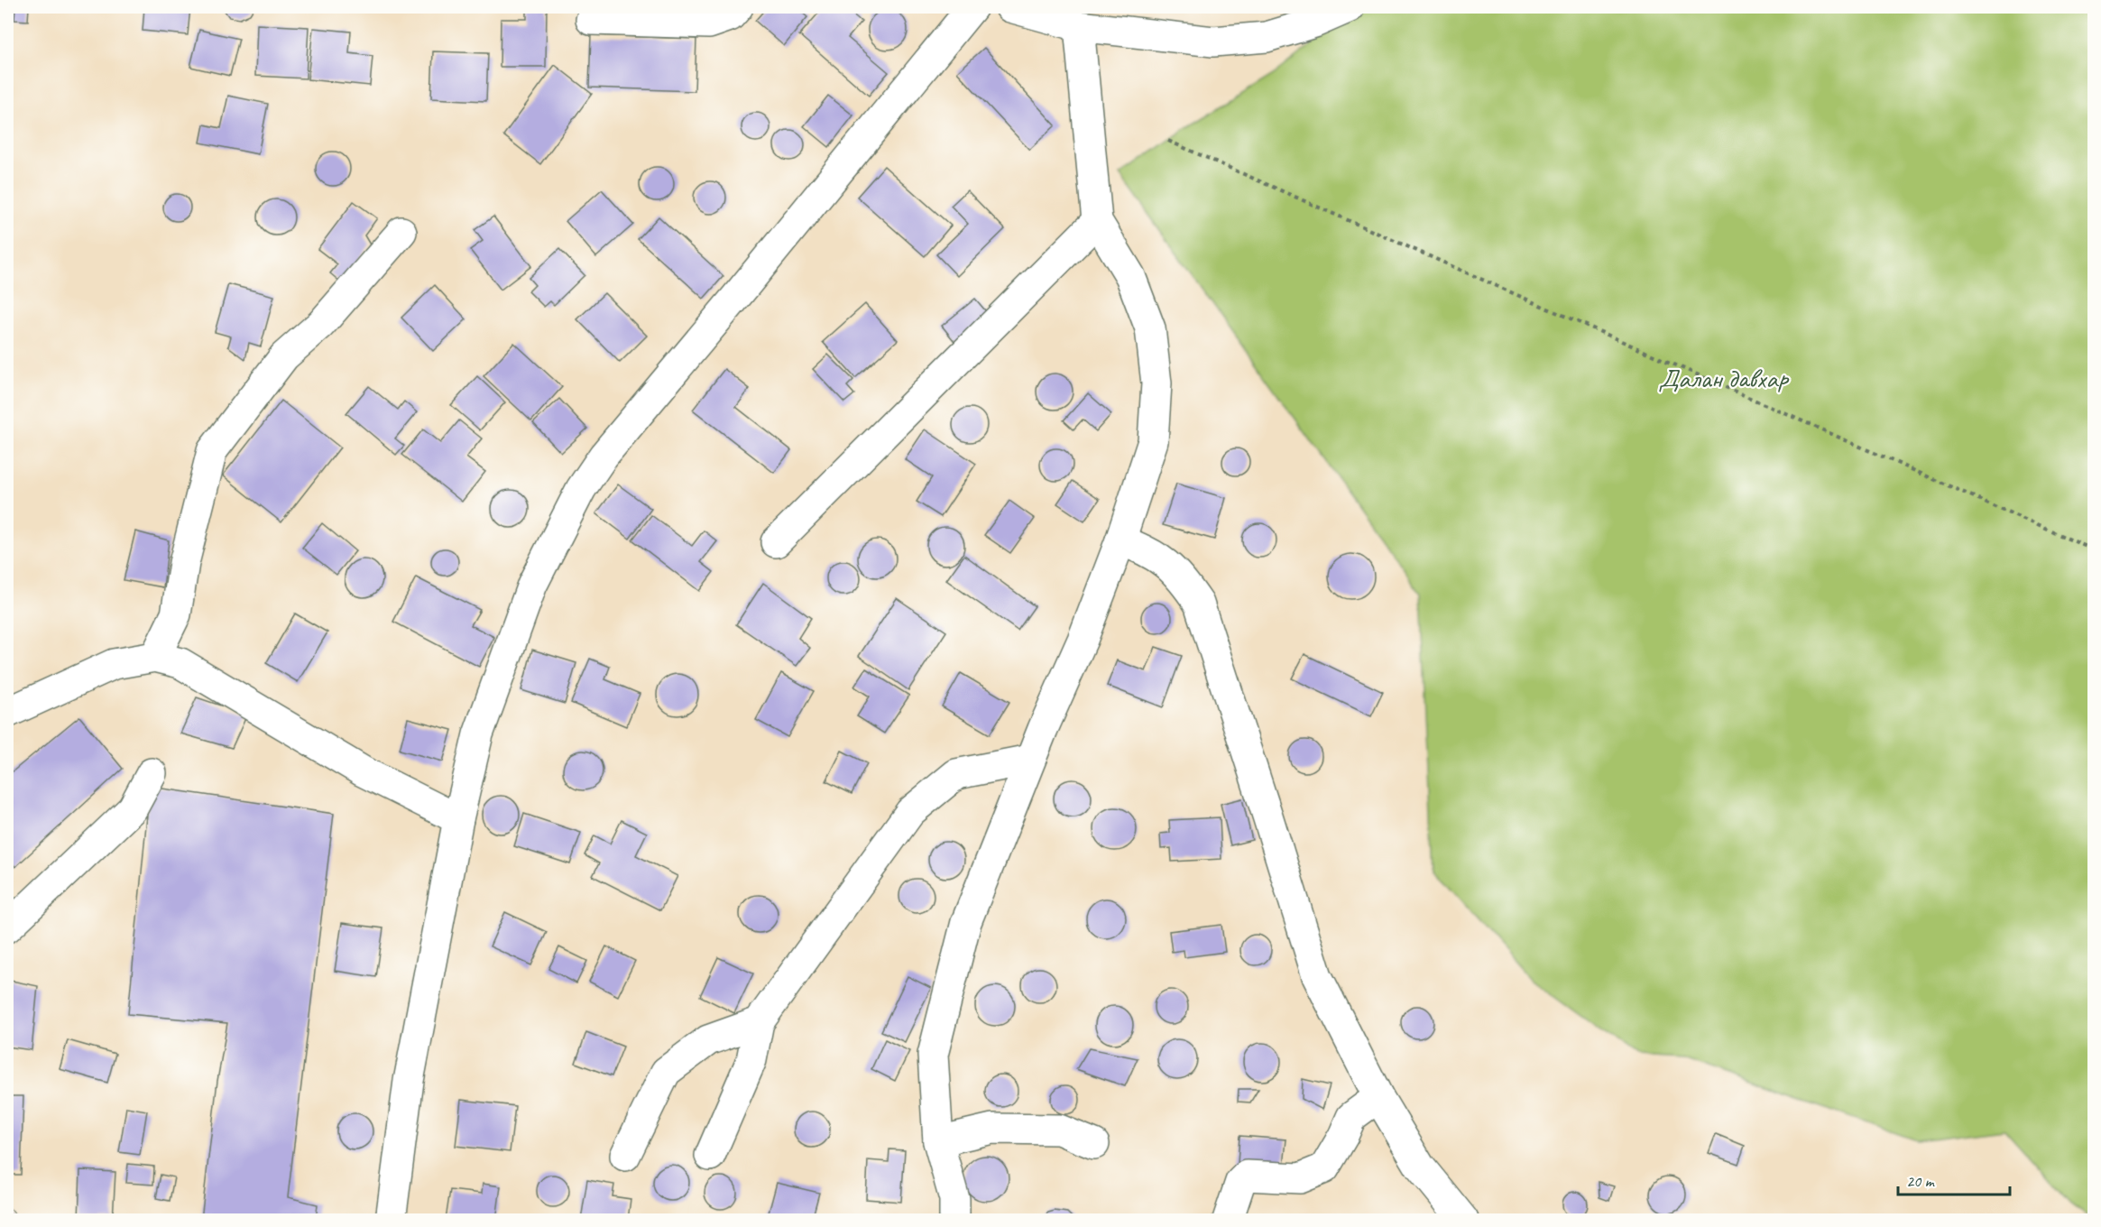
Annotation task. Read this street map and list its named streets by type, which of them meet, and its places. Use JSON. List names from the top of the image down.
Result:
{
  "parks": ["Далан давхар"],
  "scale_bar": "20 m"
}
